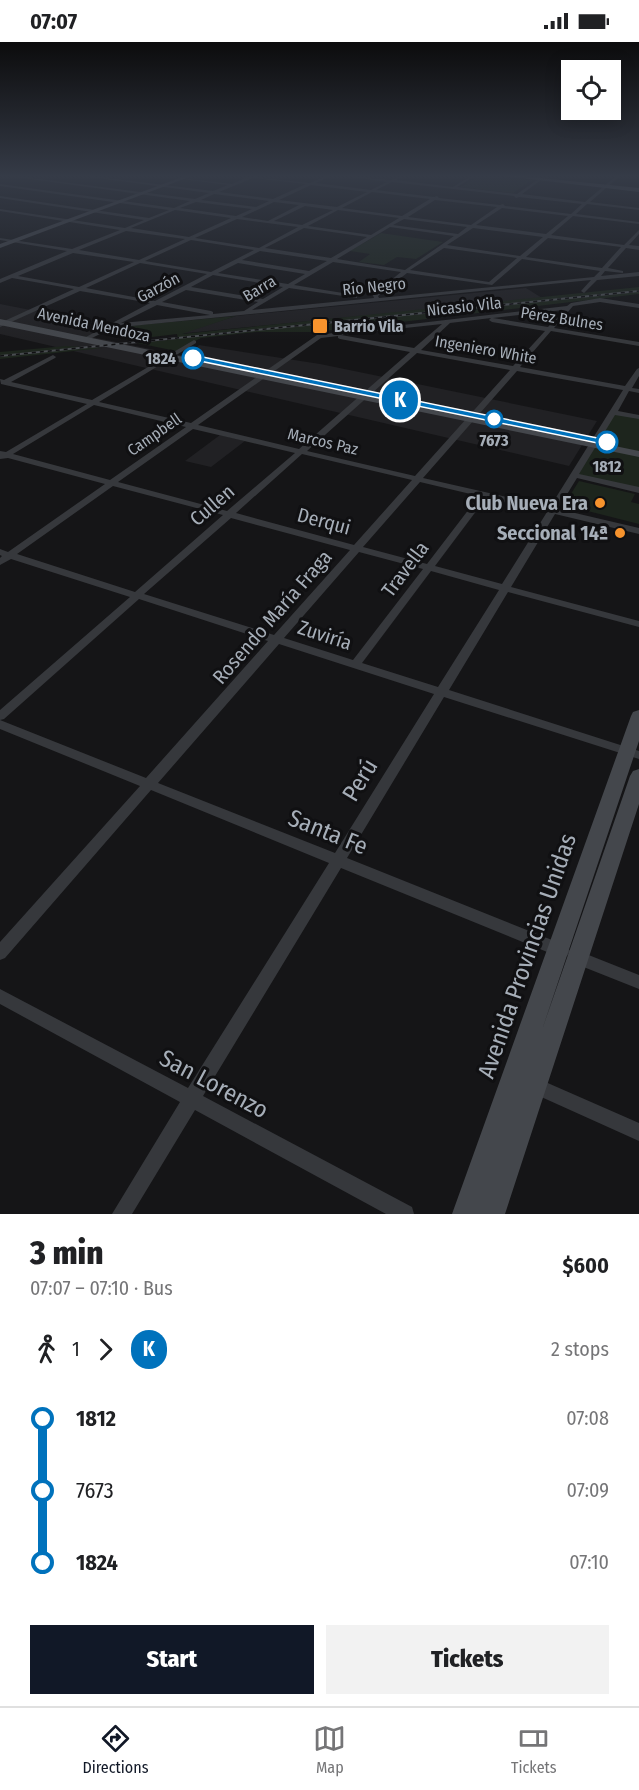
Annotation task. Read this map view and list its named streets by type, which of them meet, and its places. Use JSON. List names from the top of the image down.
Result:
{
  "streets": {
    "main road": ["Avenida Mendoza", "Avenida Provincias Unidas"],
    "street": [
      "Río Negro",
      "Garzón",
      "Barra",
      "Nicasio Vila",
      "Pérez Bulnes",
      "Ingeniero White",
      "Campbell",
      "Marcos Paz",
      "Cullen",
      "Derqui",
      "Travella",
      "Rosendo María Fraga",
      "Zuviría",
      "Perú",
      "Santa Fe",
      "San Lorenzo"
    ]
  },
  "crossings": [
    ["Río Negro", "Garzón"],
    ["Río Negro", "Barra"],
    ["Garzón", "Avenida Mendoza"],
    ["Nicasio Vila", "Pérez Bulnes"],
    ["Nicasio Vila", "Ingeniero White"],
    ["Nicasio Vila", "Campbell"],
    ["Nicasio Vila", "Cullen"],
    ["Nicasio Vila", "Rosendo María Fraga"],
    ["Pérez Bulnes", "Rosendo María Fraga"],
    ["Avenida Mendoza", "Campbell"],
    ["Avenida Mendoza", "Cullen"],
    ["Avenida Mendoza", "Rosendo María Fraga"],
    ["Avenida Mendoza", "Perú"],
    ["Ingeniero White", "Campbell"],
    ["Ingeniero White", "Cullen"],
    ["Ingeniero White", "Rosendo María Fraga"],
    ["Ingeniero White", "Perú"],
    ["Campbell", "Marcos Paz"],
    ["Campbell", "Derqui"],
    ["Campbell", "Zuviría"],
    ["Marcos Paz", "Cullen"],
    ["Marcos Paz", "Travella"],
    ["Marcos Paz", "Rosendo María Fraga"],
    ["Marcos Paz", "Perú"],
    ["Cullen", "Derqui"],
    ["Cullen", "Zuviría"],
    ["Derqui", "Travella"],
    ["Derqui", "Rosendo María Fraga"],
    ["Derqui", "Perú"],
    ["Travella", "Zuviría"],
    ["Rosendo María Fraga", "Zuviría"],
    ["Rosendo María Fraga", "Santa Fe"],
    ["Zuviría", "Perú"],
    ["Zuviría", "Avenida Provincias Unidas"],
    ["Perú", "Santa Fe"],
    ["Perú", "San Lorenzo"],
    ["Santa Fe", "Avenida Provincias Unidas"]
  ],
  "places": {
    "transit": ["Barrio Vila"],
    "other": [
      "1824",
      "7673",
      "1812",
      "Club Nueva Era",
      "Seccional 14ª"
    ]
  },
  "lines": ["bus line K"],
  "page": {
    "status": "07:07",
    "on_map": "K",
    "heading": ["3 min", "07:07 – 07:10 · Bus", "$600"],
    "legs": ["1", "K", "2 stops"],
    "list": [
      {
        "name": "1812",
        "value": "07:08"
      },
      {
        "name": "7673",
        "value": "07:09"
      },
      {
        "name": "1824",
        "value": "07:10"
      }
    ],
    "buttons": ["Start", "Tickets"],
    "tabs": ["Directions", "Map", "Tickets"]
  }
}
